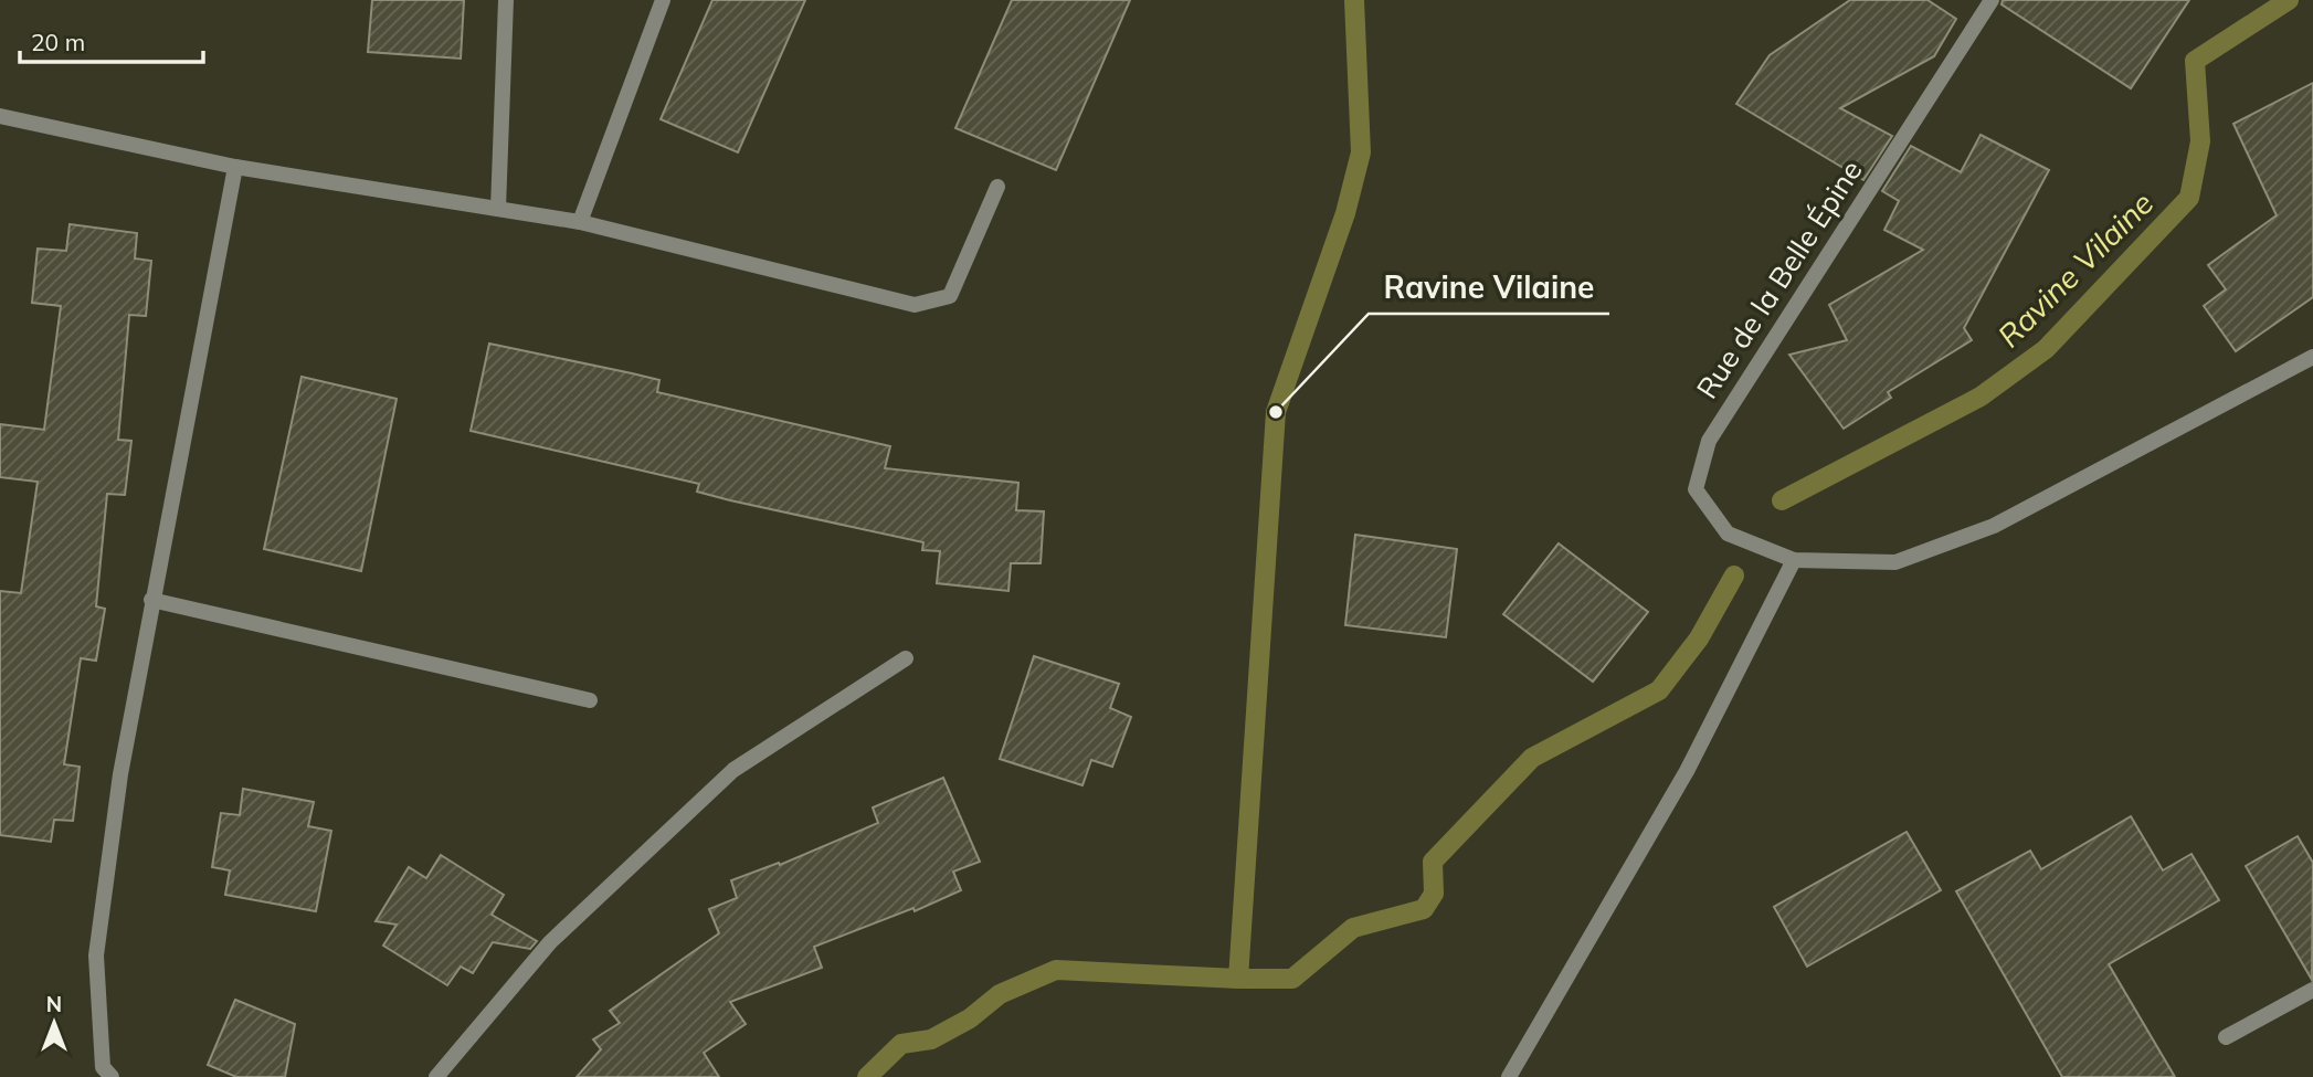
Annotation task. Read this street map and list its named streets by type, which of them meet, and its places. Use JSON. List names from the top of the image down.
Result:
{
  "streets": {
    "street": ["Rue de la Belle Épine"]
  },
  "water": ["Ravine Vilaine"],
  "places": ["Ravine Vilaine"],
  "scale_bar": "20 m",
  "north": "top"
}
